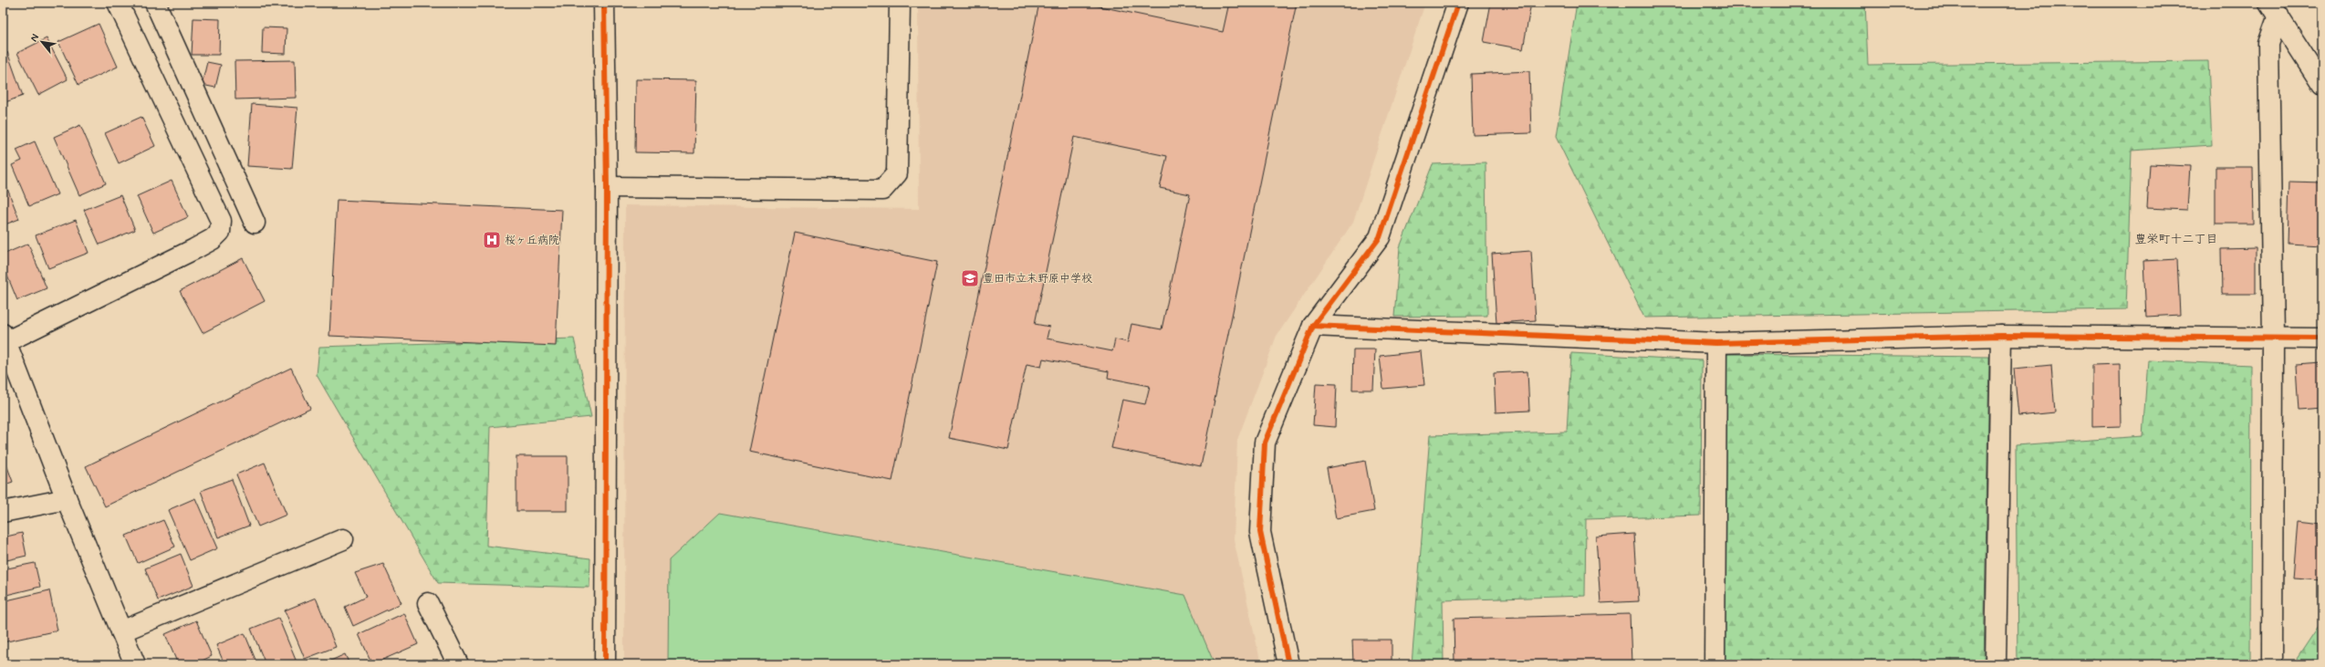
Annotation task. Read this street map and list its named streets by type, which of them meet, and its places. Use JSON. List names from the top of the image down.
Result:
{
  "districts": ["豊栄町十二丁目"],
  "places": {
    "hospital": ["桜ヶ丘病院"],
    "school or university": ["豊田市立末野原中学校"]
  },
  "north": "top left"
}
